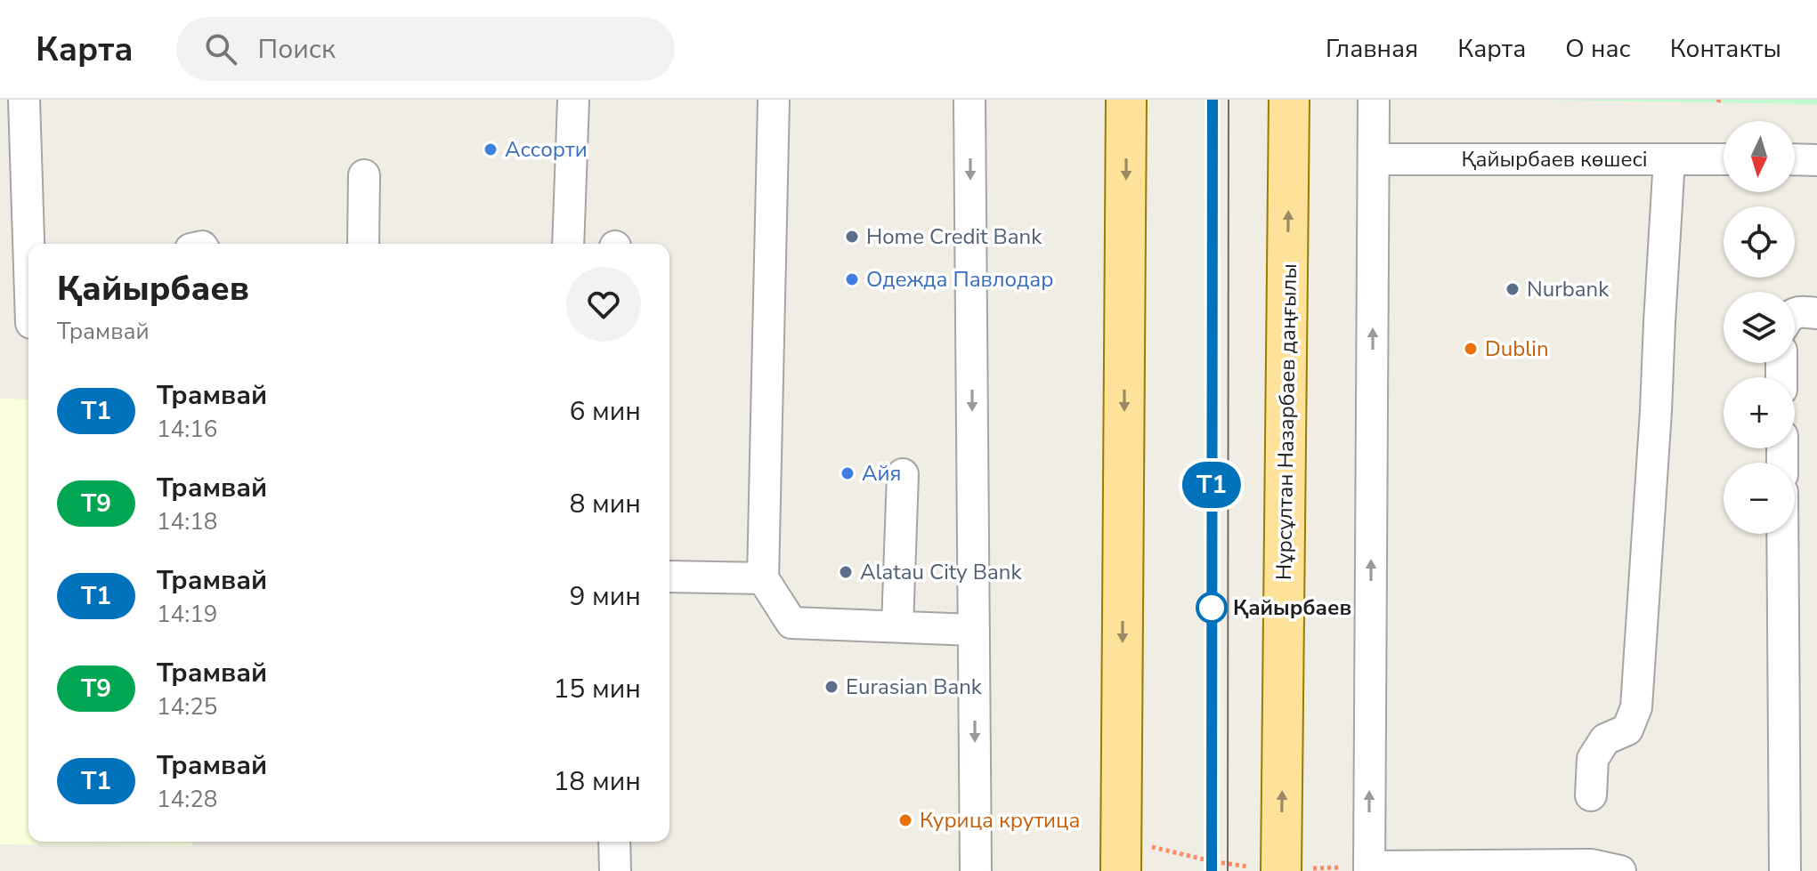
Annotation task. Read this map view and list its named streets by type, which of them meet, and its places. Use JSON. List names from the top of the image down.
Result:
{
  "streets": {
    "main road": ["Нұрсұлтан Назарбаев даңғылы"],
    "street": ["Қайырбаев көшесі"]
  },
  "places": [
    "Ассорти",
    "Home Credit Bank",
    "Одежда Павлодар",
    "Nurbank",
    "Dublin",
    "Айя",
    "Alatau City Bank",
    "Қайырбаев",
    "Eurasian Bank",
    "Курица крутица"
  ],
  "lines": ["tram line T1"],
  "north": "bottom",
  "page": {
    "header": "Карта",
    "search": "Поиск",
    "nav": [
      "Главная",
      "Карта",
      "О нас",
      "Контакты"
    ],
    "on_map": "T1",
    "map_buttons": ["+", "−"],
    "heading": ["Қайырбаев", "Трамвай"],
    "list": [
      {
        "mark": "T1",
        "name": "Трамвай",
        "note": "14:16",
        "value": "6 мин"
      },
      {
        "mark": "T9",
        "name": "Трамвай",
        "note": "14:18",
        "value": "8 мин"
      },
      {
        "mark": "T1",
        "name": "Трамвай",
        "note": "14:19",
        "value": "9 мин"
      },
      {
        "mark": "T9",
        "name": "Трамвай",
        "note": "14:25",
        "value": "15 мин"
      },
      {
        "mark": "T1",
        "name": "Трамвай",
        "note": "14:28",
        "value": "18 мин"
      }
    ]
  }
}
